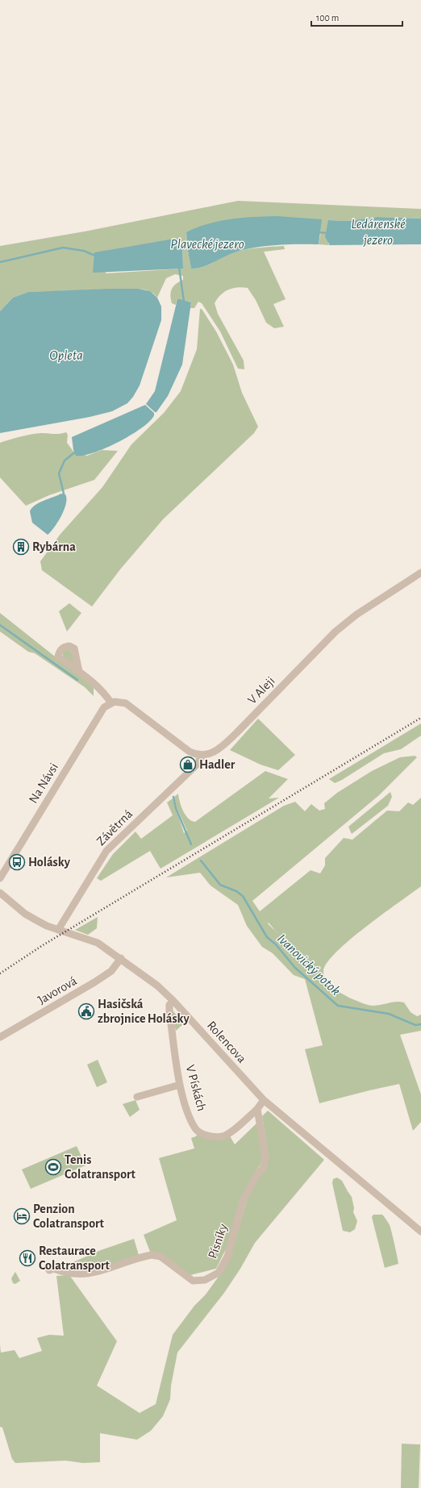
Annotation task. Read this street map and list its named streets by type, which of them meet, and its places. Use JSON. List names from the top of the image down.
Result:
{
  "streets": {
    "street": [
      "V Aleji",
      "Na Návsi",
      "Závětrná",
      "Javorová",
      "Rolencova",
      "V Pískách",
      "Písníky"
    ]
  },
  "crossings": [
    ["V Aleji", "Závětrná"],
    ["Závětrná", "Rolencova"],
    ["Javorová", "Rolencova"],
    ["Rolencova", "V Pískách"],
    ["V Pískách", "Písníky"]
  ],
  "water": [
    "Ledárenské jezero",
    "Plavecké jezero",
    "Opleta",
    "Ivanovický potok"
  ],
  "places": {
    "building": ["Rybárna"],
    "shop": ["Hadler"],
    "bus stop": ["Holásky"],
    "public building": ["Hasičská zbrojnice Holásky"],
    "sports": ["Tenis Colatransport"],
    "hotel": ["Penzion Colatransport"],
    "restaurant": ["Restaurace Colatransport"]
  },
  "scale_bar": "100 m"
}
